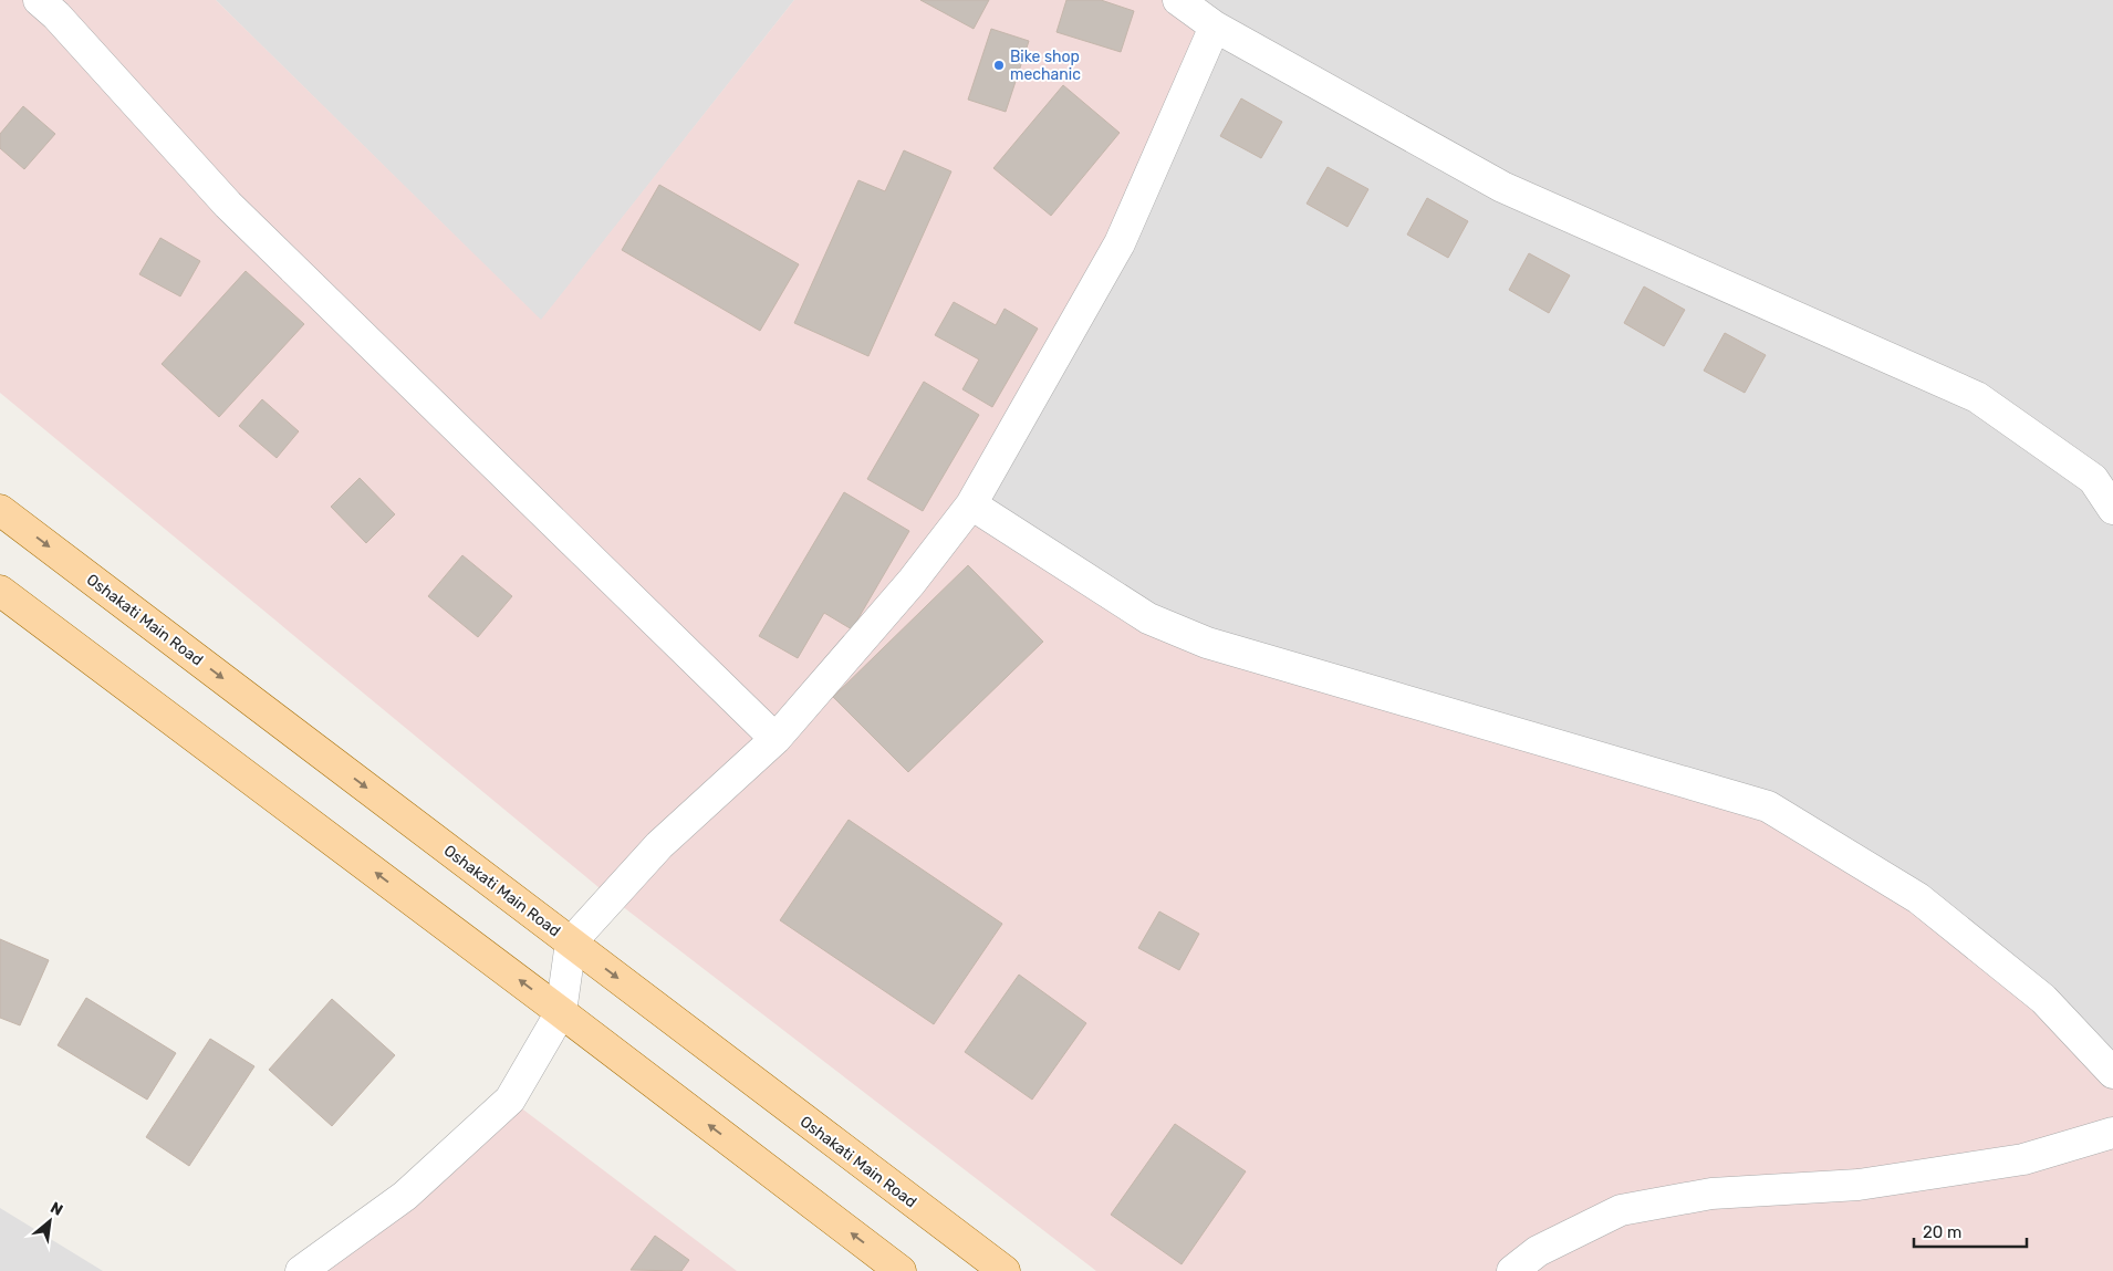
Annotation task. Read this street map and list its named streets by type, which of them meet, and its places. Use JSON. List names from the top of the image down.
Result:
{
  "streets": {
    "main road": ["Oshakati Main Road"]
  },
  "places": ["Bike shop mechanic"],
  "scale_bar": "20 m",
  "north": "top right"
}
